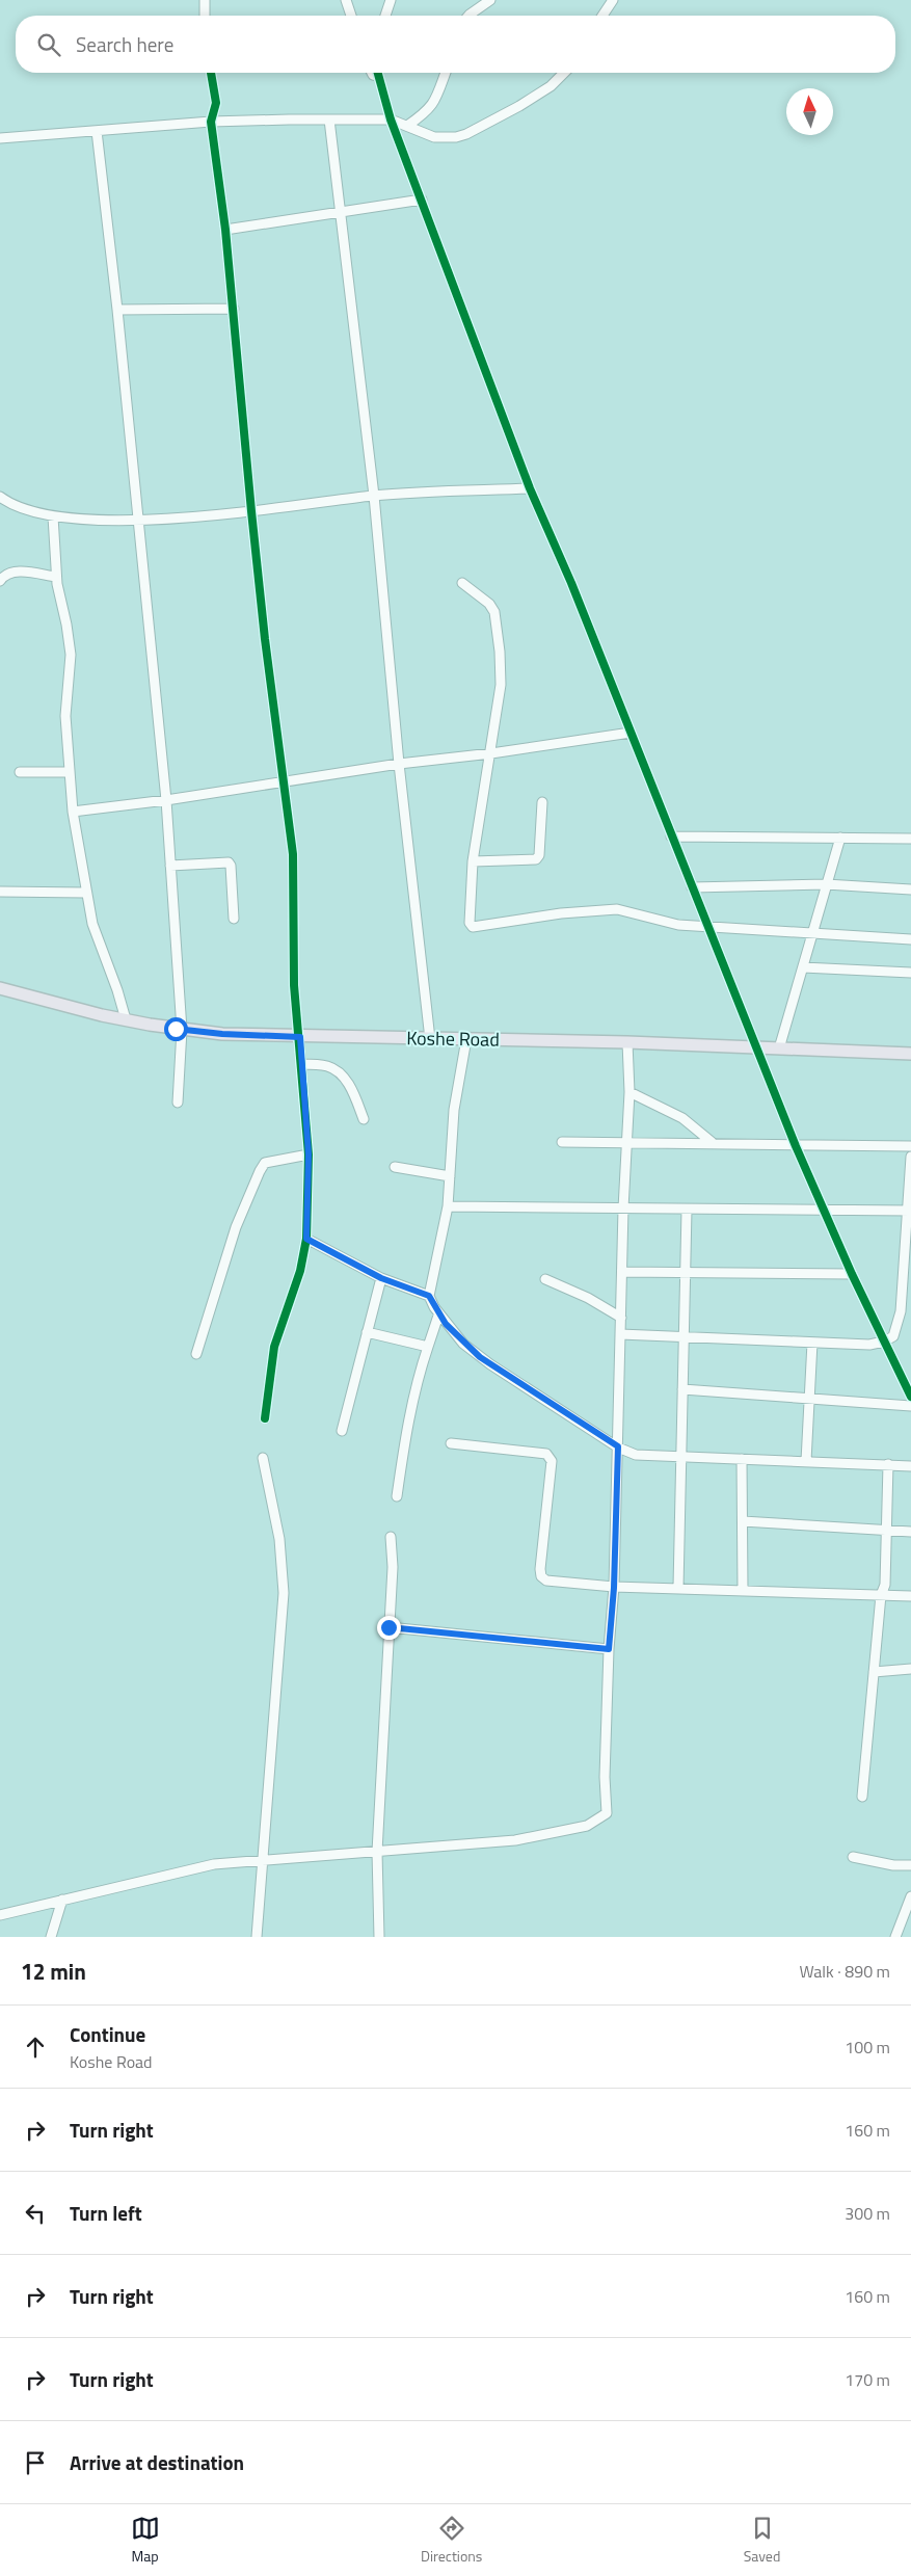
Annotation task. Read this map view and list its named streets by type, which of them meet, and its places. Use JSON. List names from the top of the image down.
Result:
{
  "streets": {
    "main road": ["Koshe Road"]
  },
  "north": "top",
  "page": {
    "search": "Search here",
    "heading": ["12 min", "Walk · 890 m"],
    "list": [
      ["Continue", "Koshe Road", "100 m"],
      ["Turn right", "160 m"],
      ["Turn left", "300 m"],
      ["Turn right", "160 m"],
      ["Turn right", "170 m"],
      "Arrive at destination"
    ],
    "nav": ["Map", "Directions", "Saved"]
  }
}
